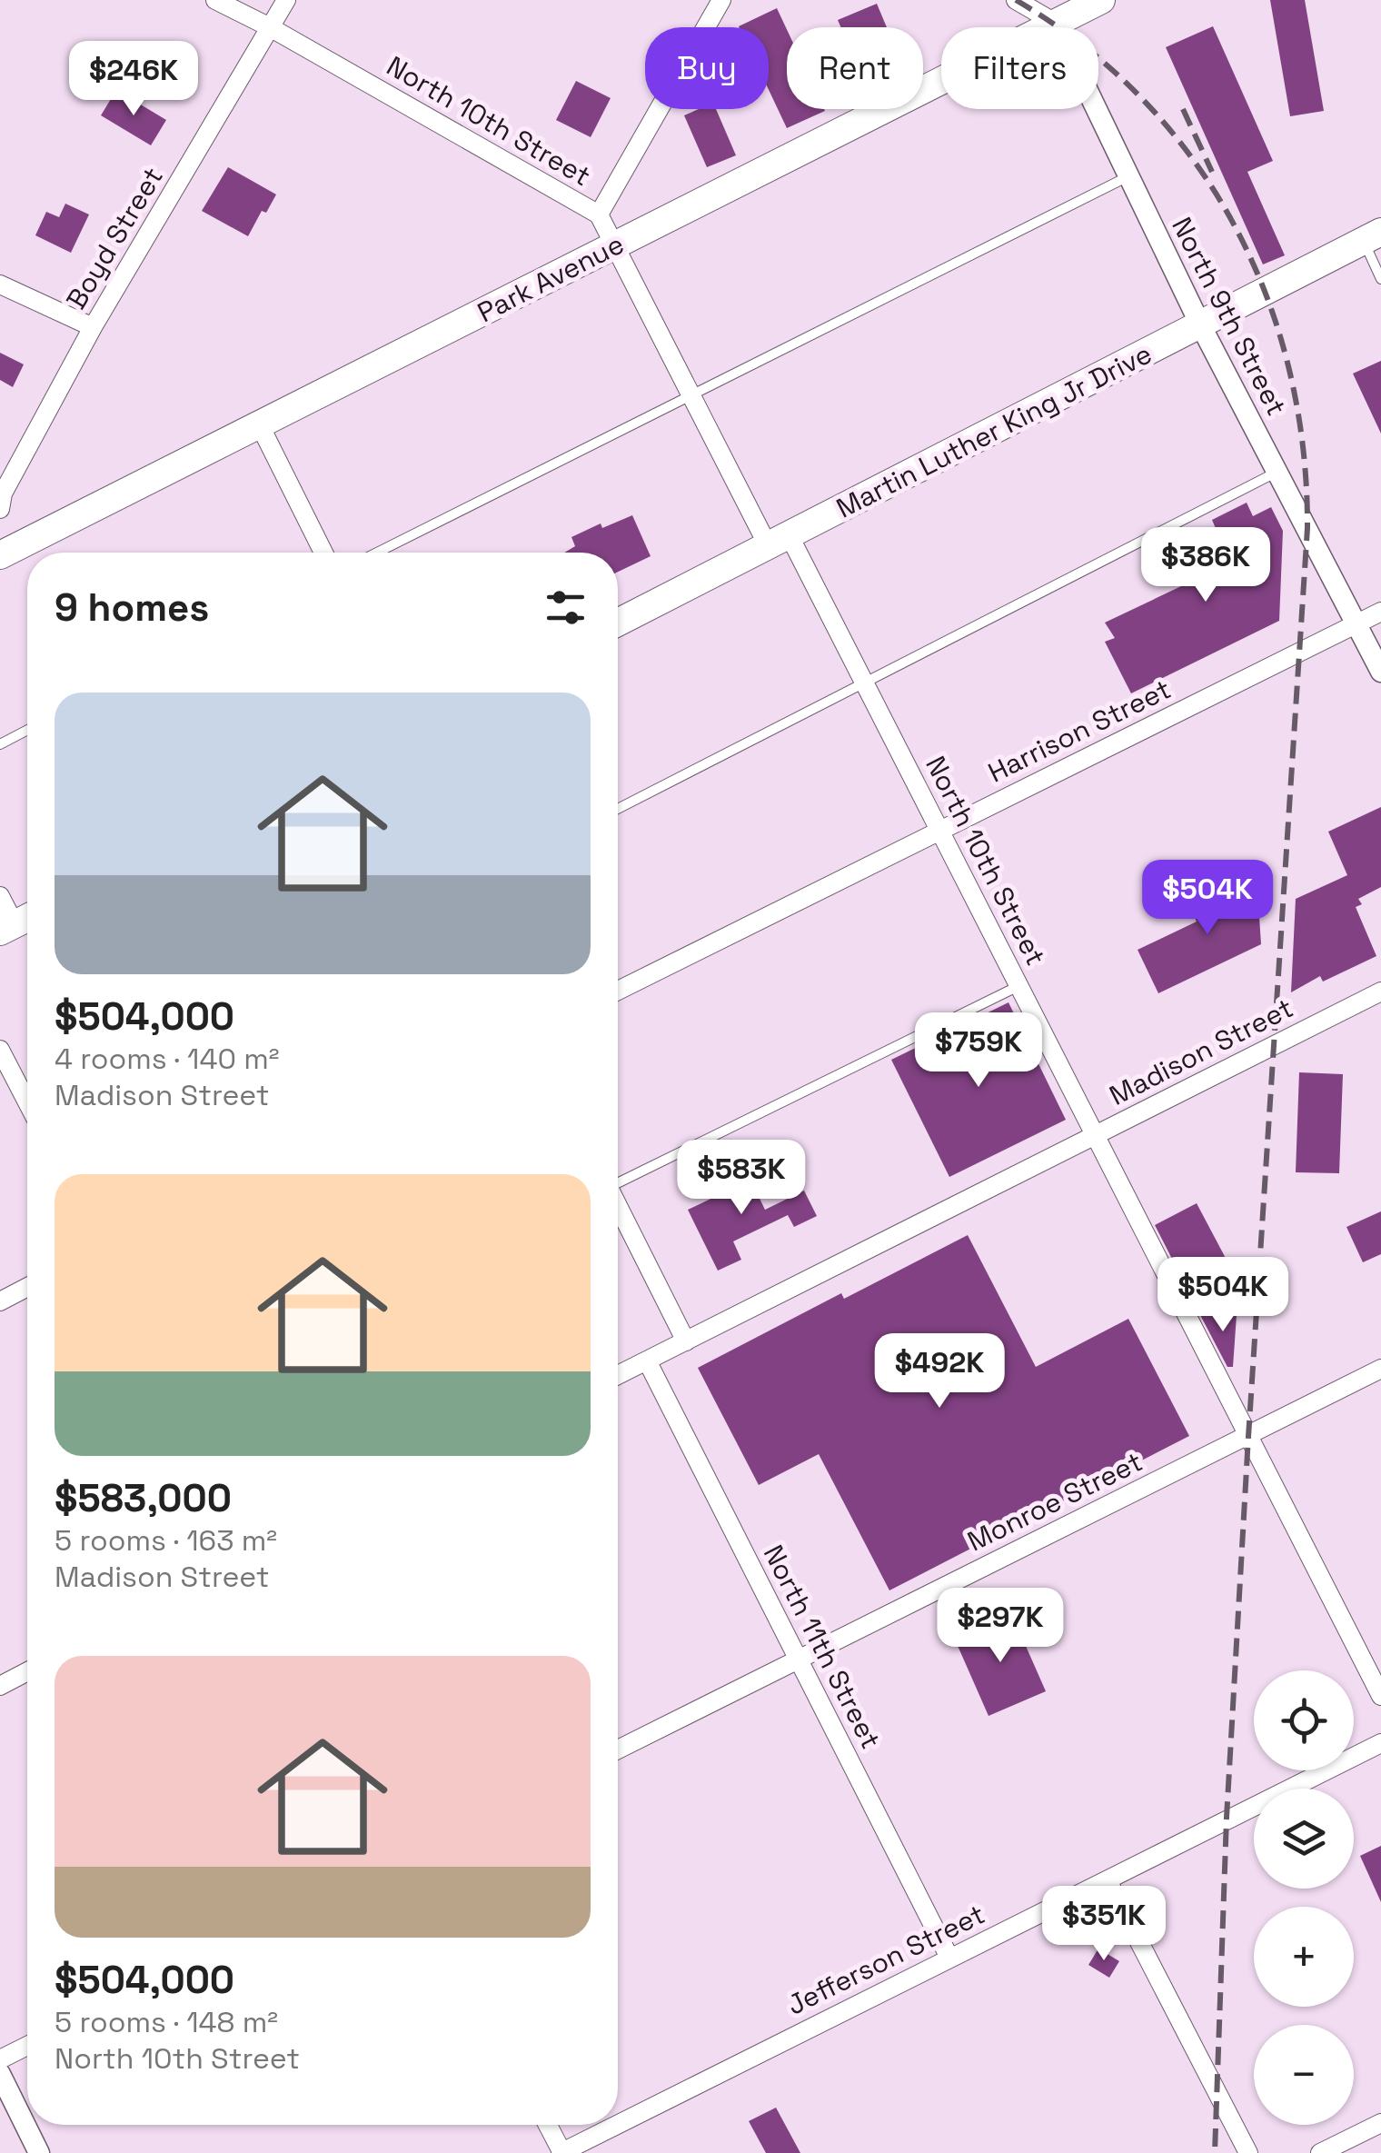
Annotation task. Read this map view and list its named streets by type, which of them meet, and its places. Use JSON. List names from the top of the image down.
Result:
{
  "streets": {
    "main road": ["Park Avenue", "Martin Luther King Jr Drive"],
    "street": [
      "North 10th Street",
      "Boyd Street",
      "North 9th Street",
      "Harrison Street",
      "Madison Street",
      "Monroe Street",
      "North 11th Street",
      "Jefferson Street"
    ]
  },
  "crossings": [
    ["North 10th Street", "Boyd Street"],
    ["North 10th Street", "Park Avenue"],
    ["North 10th Street", "Martin Luther King Jr Drive"],
    ["North 10th Street", "Harrison Street"],
    ["North 10th Street", "Madison Street"],
    ["North 10th Street", "Monroe Street"],
    ["Park Avenue", "North 9th Street"],
    ["North 9th Street", "Martin Luther King Jr Drive"],
    ["North 9th Street", "Harrison Street"],
    ["Madison Street", "North 11th Street"],
    ["Monroe Street", "North 11th Street"],
    ["North 11th Street", "Jefferson Street"]
  ],
  "page": {
    "chip": ["Buy", "Rent", "Filters"],
    "price": [
      "$246K",
      "$386K",
      "$504K",
      "$759K",
      "$583K",
      "$504K",
      "$492K",
      "$297K",
      "$351K"
    ],
    "heading": "9 homes",
    "list": [
      {
        "name": "$504,000",
        "note": "4 rooms · 140 m² · Madison Street"
      },
      {
        "name": "$583,000",
        "note": "5 rooms · 163 m² · Madison Street"
      },
      {
        "name": "$504,000",
        "note": "5 rooms · 148 m² · North 10th Street"
      }
    ],
    "map_buttons": ["+", "−"]
  }
}
